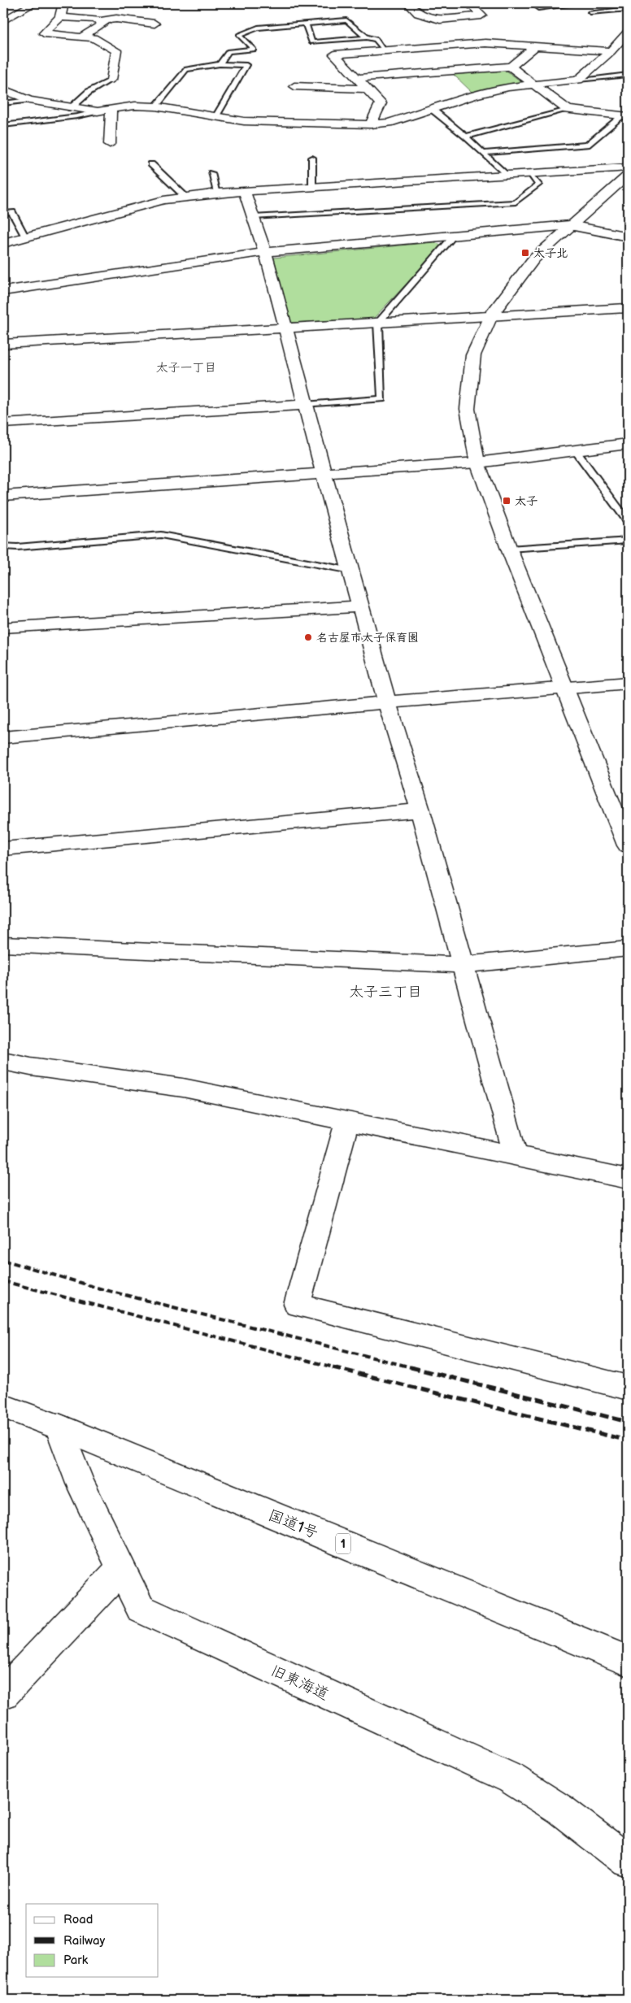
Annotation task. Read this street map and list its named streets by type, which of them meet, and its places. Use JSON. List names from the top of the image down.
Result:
{
  "streets": {
    "main road": ["国道1号", "1", "旧東海道"]
  },
  "crossings": [
    ["国道1号", "旧東海道"]
  ],
  "districts": ["太子一丁目", "太子三丁目"],
  "places": {
    "transit": ["太子北", "太子"],
    "other": ["名古屋市太子保育園"]
  },
  "legend": ["Road", "Railway", "Park"]
}
